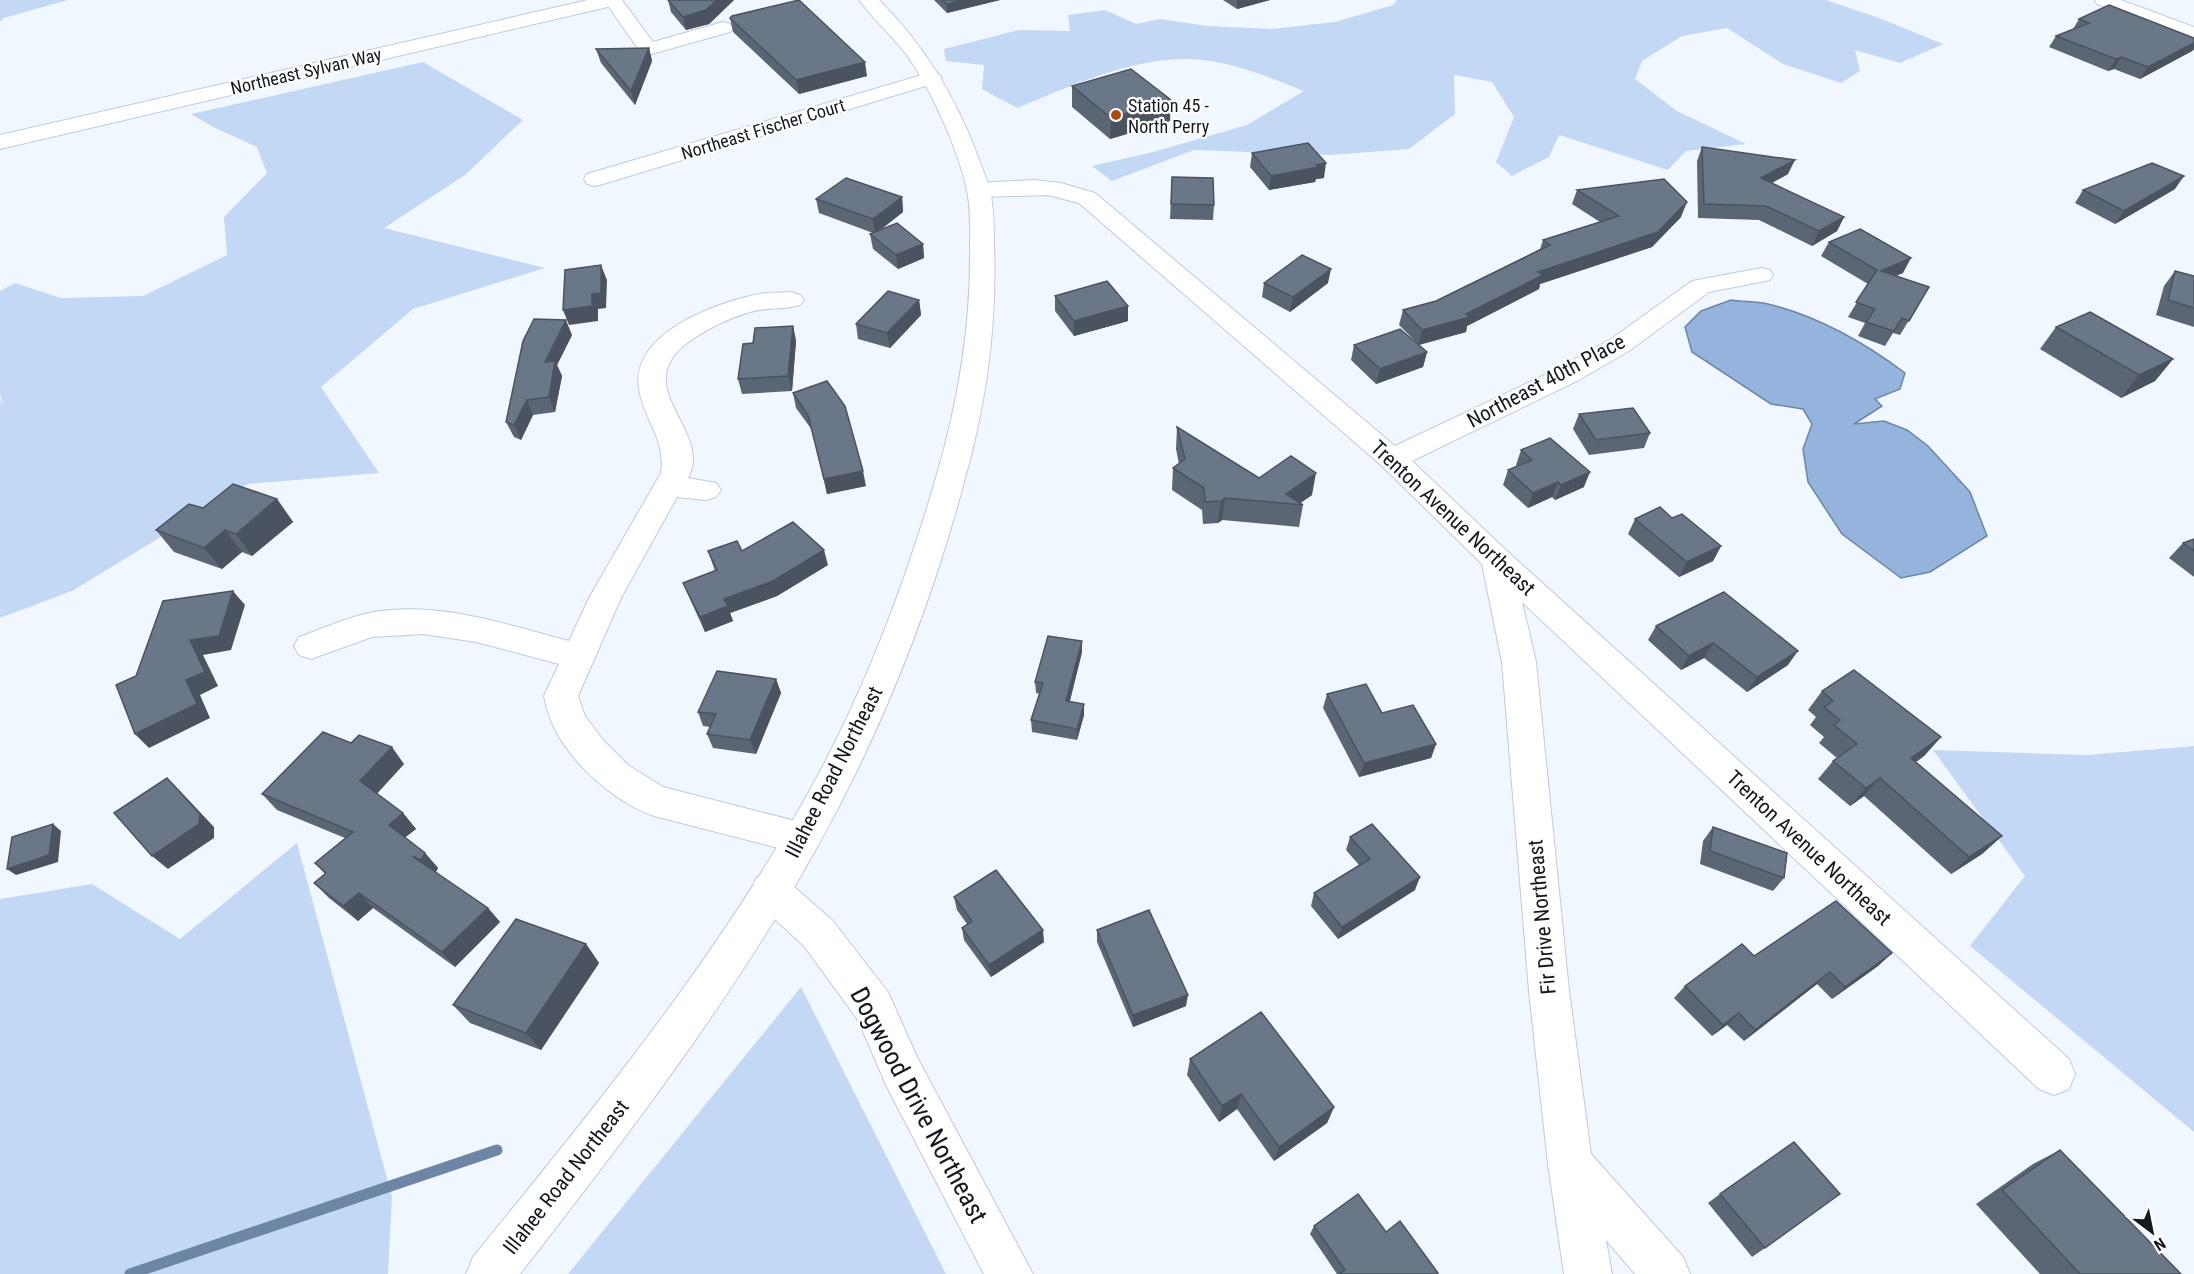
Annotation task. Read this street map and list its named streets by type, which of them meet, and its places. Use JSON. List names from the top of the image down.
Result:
{
  "streets": {
    "street": [
      "Northeast Sylvan Way",
      "Northeast Fischer Court",
      "Northeast 40th Place",
      "Trenton Avenue Northeast",
      "Illahee Road Northeast",
      "Fir Drive Northeast",
      "Dogwood Drive Northeast"
    ]
  },
  "crossings": [
    ["Northeast 40th Place", "Trenton Avenue Northeast"],
    ["Trenton Avenue Northeast", "Illahee Road Northeast"],
    ["Trenton Avenue Northeast", "Fir Drive Northeast"],
    ["Illahee Road Northeast", "Dogwood Drive Northeast"]
  ],
  "places": ["Station 45 - North Perry"],
  "north": "bottom right"
}
